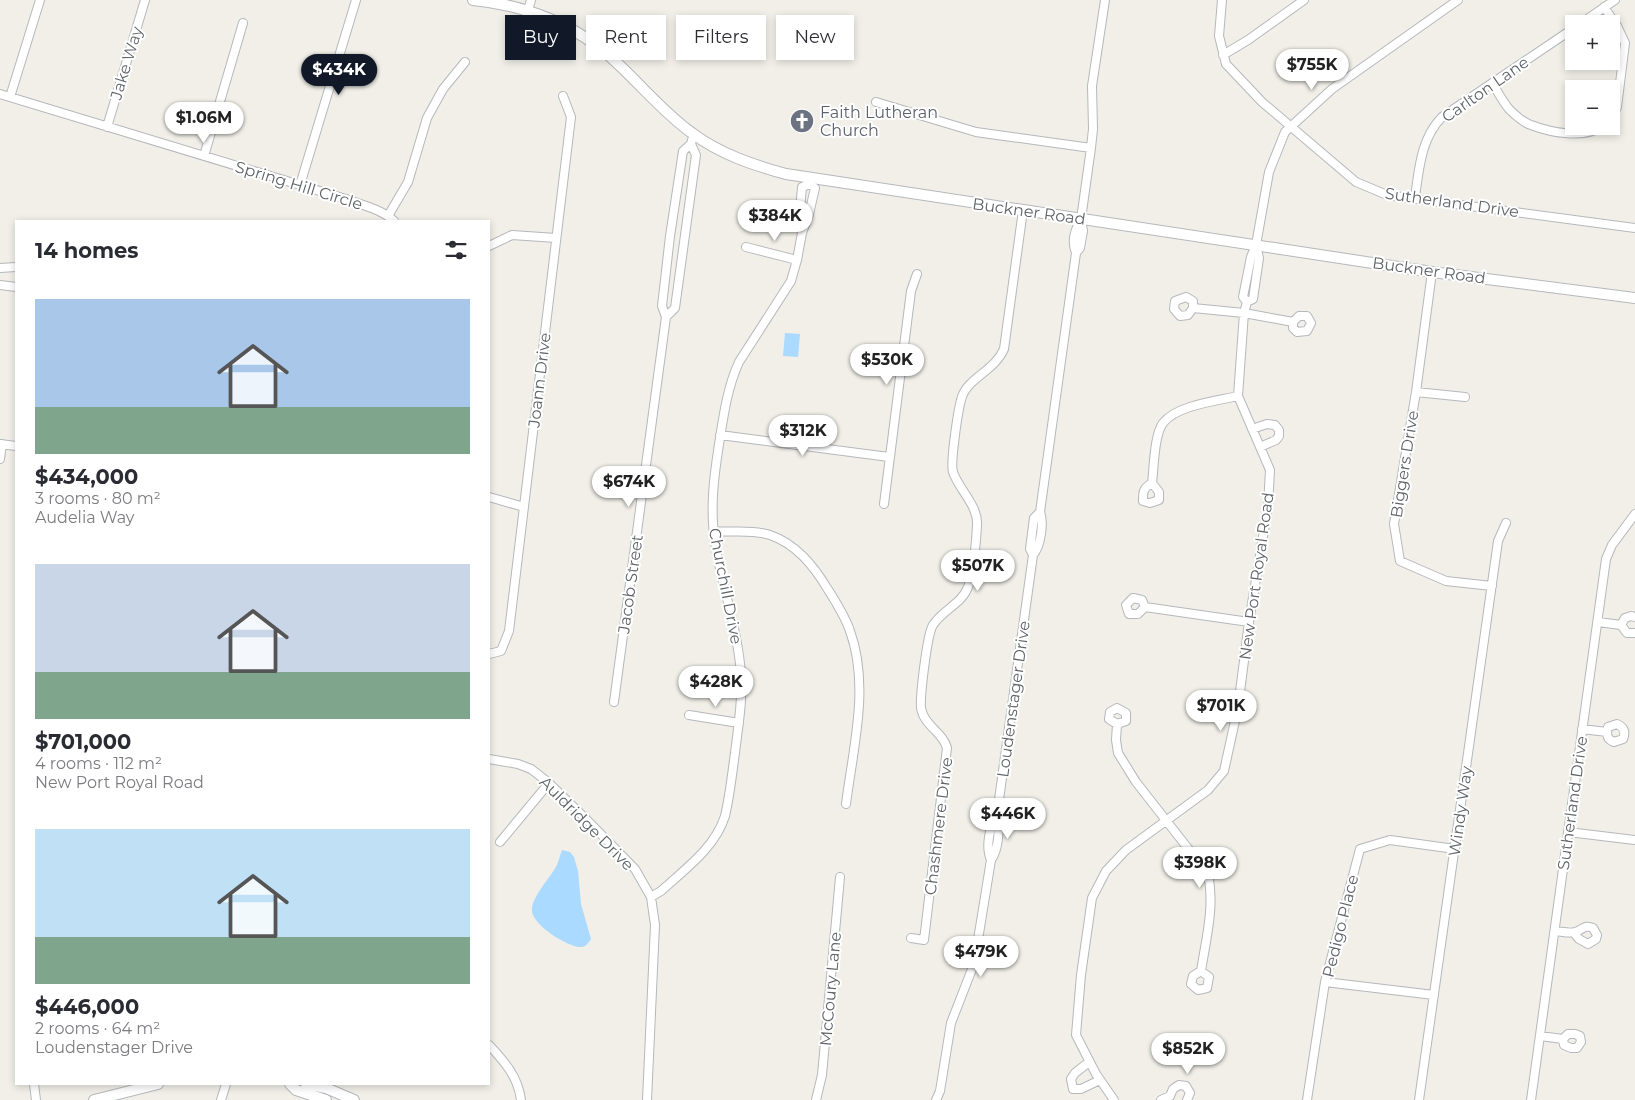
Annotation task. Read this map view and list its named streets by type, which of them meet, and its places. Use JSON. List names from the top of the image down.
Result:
{
  "streets": {
    "street": [
      "Jake Way",
      "Carlton Lane",
      "Spring Hill Circle",
      "Sutherland Drive",
      "Buckner Road",
      "Joann Drive",
      "Biggers Drive",
      "New Port Royal Road",
      "Jacob Street",
      "Churchill Drive",
      "Loudenstager Drive",
      "Windy Way",
      "Auldridge Drive",
      "Chashmere Drive",
      "Pedigo Place",
      "McCoury Lane"
    ]
  },
  "crossings": [
    ["Jake Way", "Spring Hill Circle"],
    ["Carlton Lane", "Sutherland Drive"],
    ["Sutherland Drive", "New Port Royal Road"],
    ["Buckner Road", "Biggers Drive"],
    ["Buckner Road", "New Port Royal Road"],
    ["Buckner Road", "Jacob Street"],
    ["Buckner Road", "Churchill Drive"],
    ["Buckner Road", "Loudenstager Drive"],
    ["Buckner Road", "Chashmere Drive"],
    ["Biggers Drive", "Windy Way"],
    ["Churchill Drive", "Auldridge Drive"],
    ["Windy Way", "Pedigo Place"]
  ],
  "places": {
    "church": ["Faith Lutheran Church"]
  },
  "page": {
    "map_buttons": ["+", "−"],
    "chip": [
      "Buy",
      "Rent",
      "Filters",
      "New"
    ],
    "price": [
      "$755K",
      "$434K",
      "$1.06M",
      "$384K",
      "$530K",
      "$312K",
      "$674K",
      "$507K",
      "$428K",
      "$701K",
      "$446K",
      "$398K",
      "$479K",
      "$852K"
    ],
    "heading": "14 homes",
    "list": [
      {
        "name": "$434,000",
        "note": "3 rooms · 80 m² · Audelia Way"
      },
      {
        "name": "$701,000",
        "note": "4 rooms · 112 m² · New Port Royal Road"
      },
      {
        "name": "$446,000",
        "note": "2 rooms · 64 m² · Loudenstager Drive"
      }
    ]
  }
}
